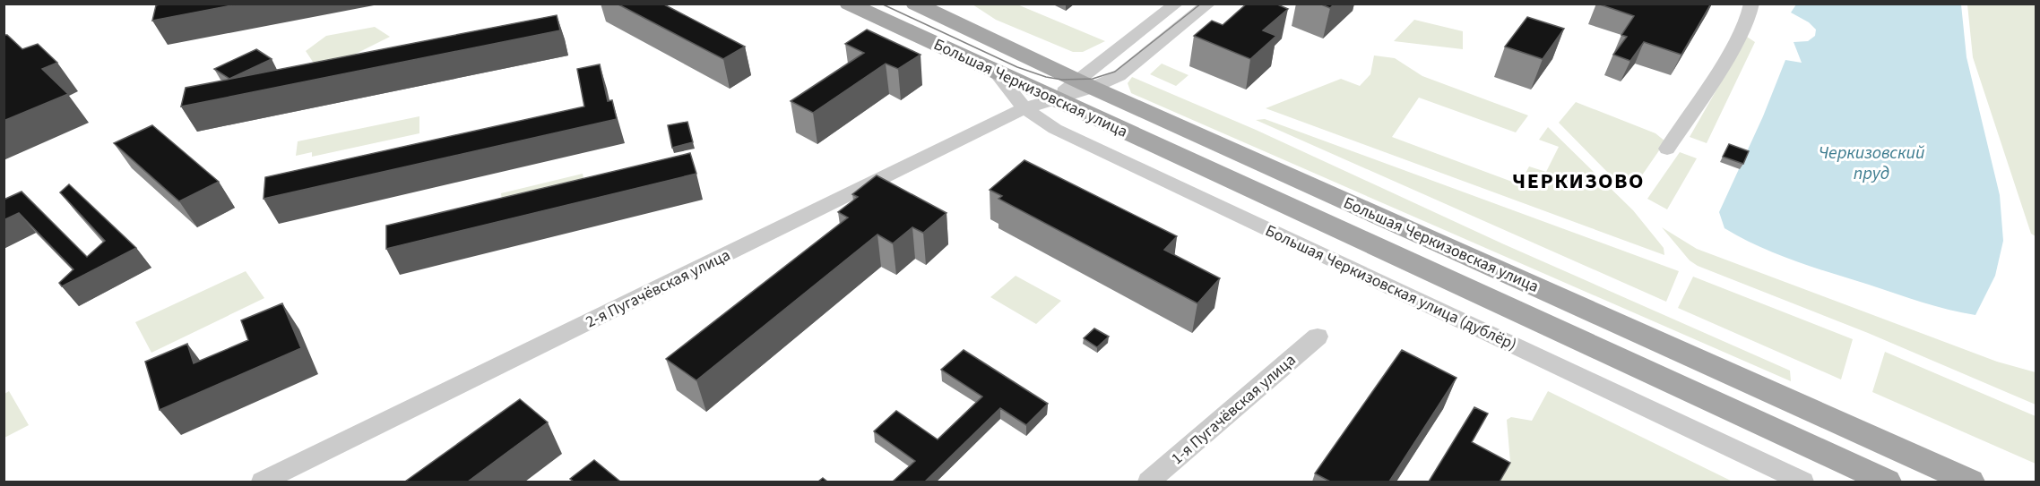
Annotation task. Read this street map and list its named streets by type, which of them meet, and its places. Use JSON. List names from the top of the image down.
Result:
{
  "streets": {
    "main road": ["Большая Черкизовская улица"],
    "street": ["Большая Черкизовская улица (дублёр)", "2-я Пугачёвская улица", "1-я Пугачёвская улица"]
  },
  "crossings": [
    ["Большая Черкизовская улица", "Большая Черкизовская улица (дублёр)"],
    ["Большая Черкизовская улица", "2-я Пугачёвская улица"],
    ["Большая Черкизовская улица (дублёр)", "2-я Пугачёвская улица"]
  ],
  "districts": ["ЧЕРКИЗОВО"],
  "water": ["Черкизовский пруд"]
}
